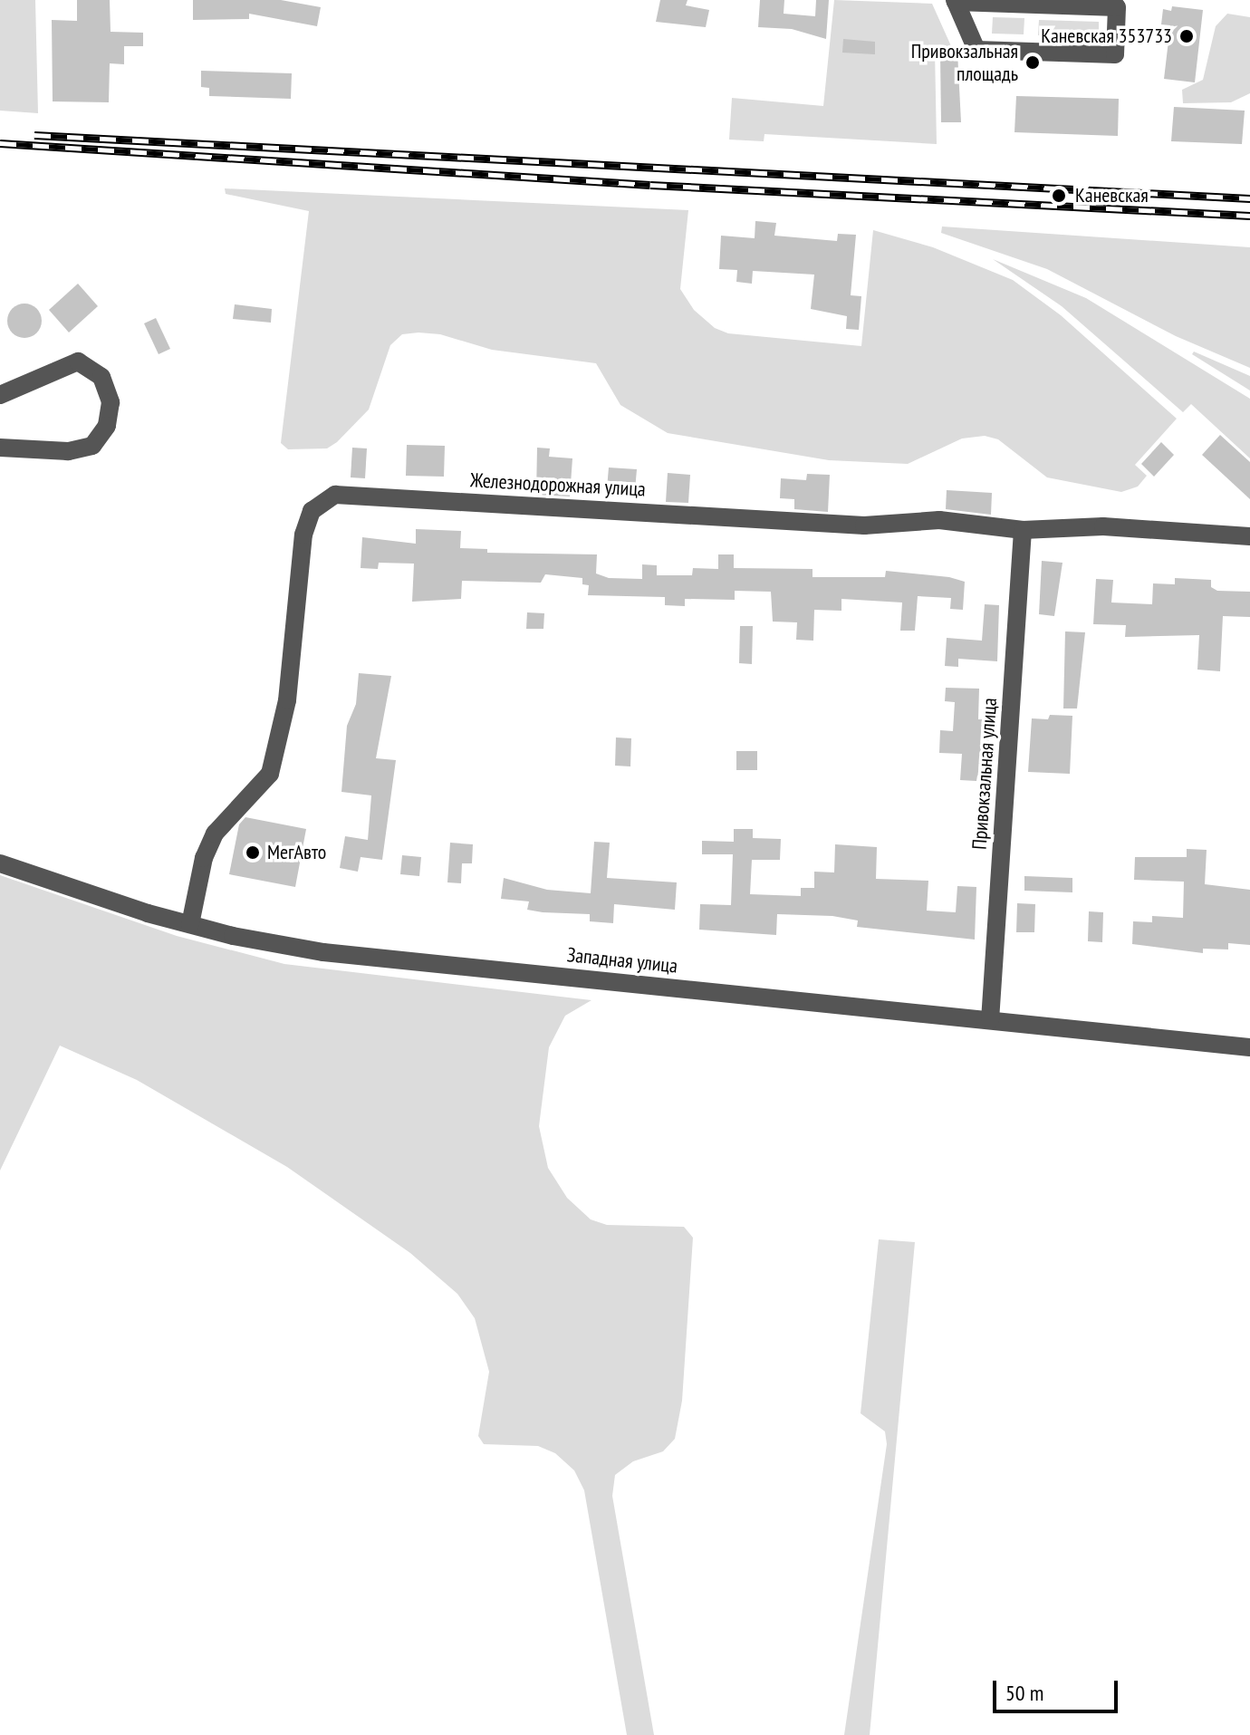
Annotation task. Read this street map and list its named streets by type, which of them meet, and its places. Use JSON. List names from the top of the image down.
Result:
{
  "streets": {
    "street": ["Железнодорожная улица", "Привокзальная улица", "Западная улица"]
  },
  "crossings": [
    ["Железнодорожная улица", "Привокзальная улица"],
    ["Железнодорожная улица", "Западная улица"],
    ["Привокзальная улица", "Западная улица"]
  ],
  "places": [
    "Каневская 353733",
    "Привокзальная площадь",
    "Каневская",
    "МегАвто"
  ],
  "scale_bar": "50 m"
}
